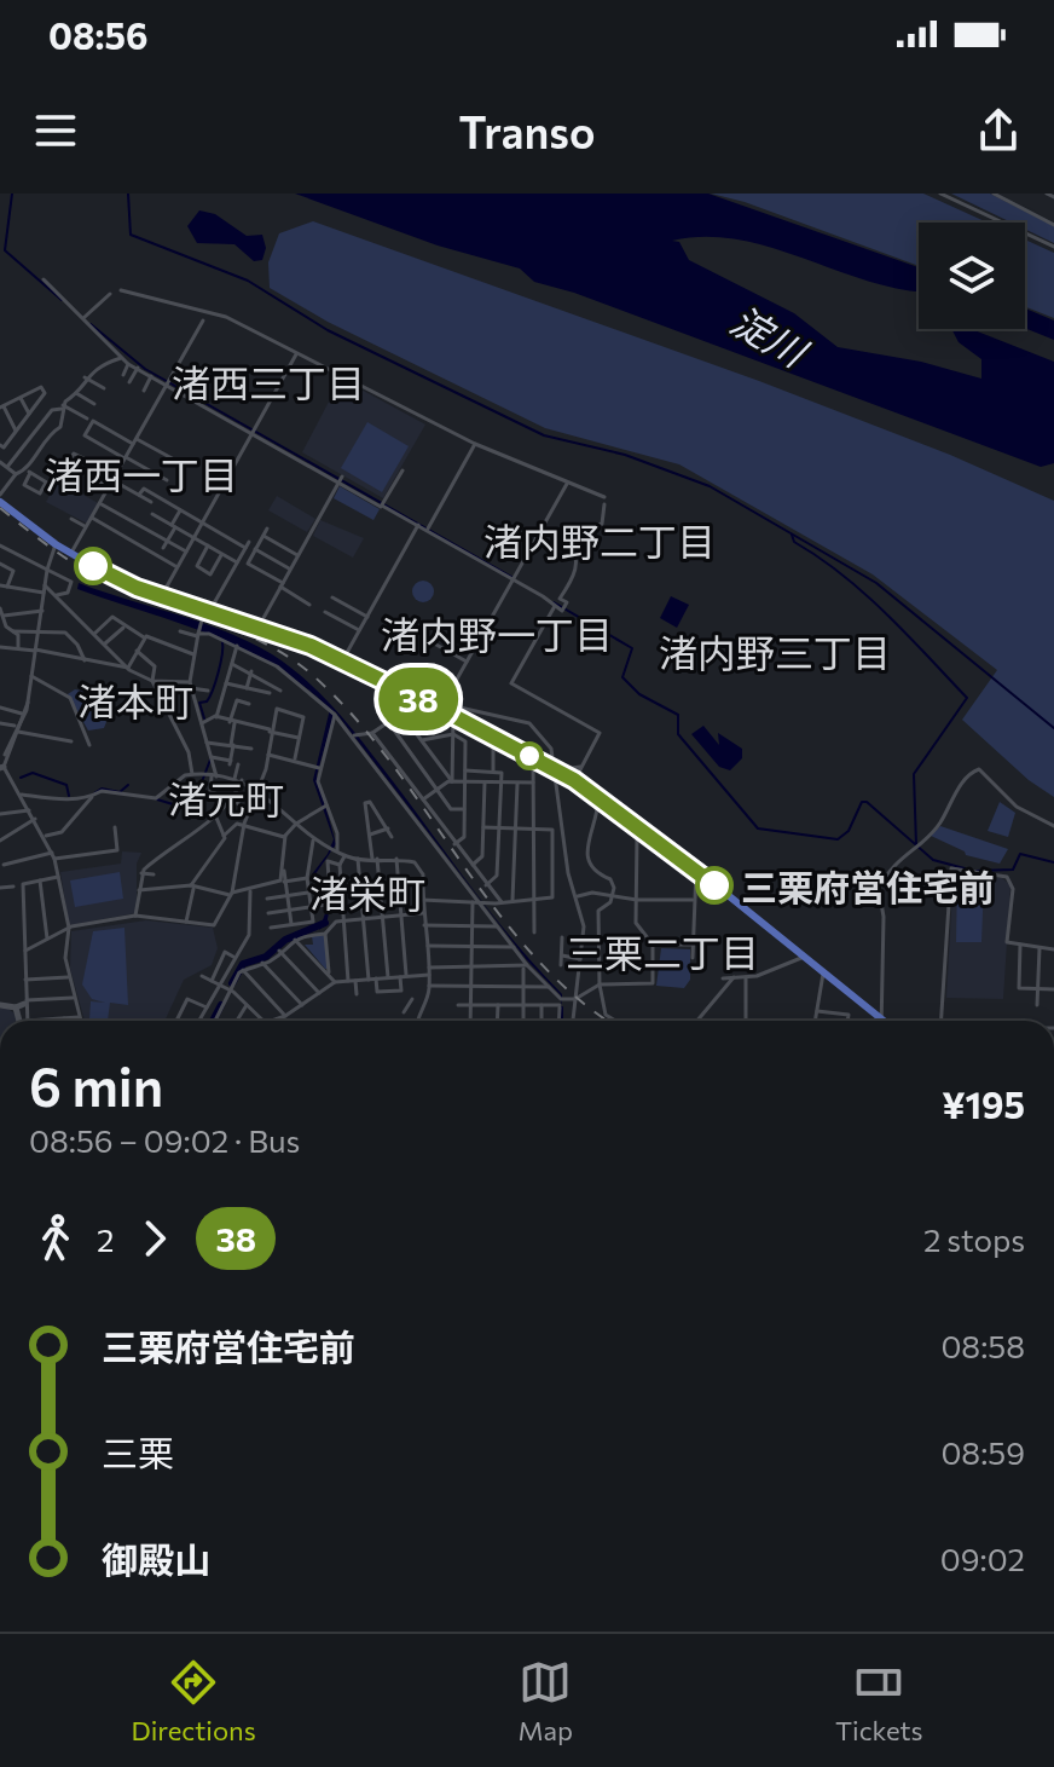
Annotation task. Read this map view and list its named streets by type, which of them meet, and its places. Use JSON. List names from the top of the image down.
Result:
{
  "districts": [
    "渚西三丁目",
    "渚西一丁目",
    "渚内野二丁目",
    "渚内野一丁目",
    "渚内野三丁目",
    "渚本町",
    "渚元町",
    "渚栄町",
    "三栗二丁目"
  ],
  "water": ["淀川"],
  "places": ["三栗府営住宅前"],
  "lines": ["bus line 38"],
  "page": {
    "status": "08:56",
    "header": "Transo",
    "on_map": "38",
    "heading": ["6 min", "08:56 – 09:02 · Bus", "¥195"],
    "legs": ["2", "38", "2 stops"],
    "list": [
      {
        "name": "三栗府営住宅前",
        "value": "08:58"
      },
      {
        "name": "三栗",
        "value": "08:59"
      },
      {
        "name": "御殿山",
        "value": "09:02"
      }
    ],
    "tabs": ["Directions", "Map", "Tickets"]
  }
}
